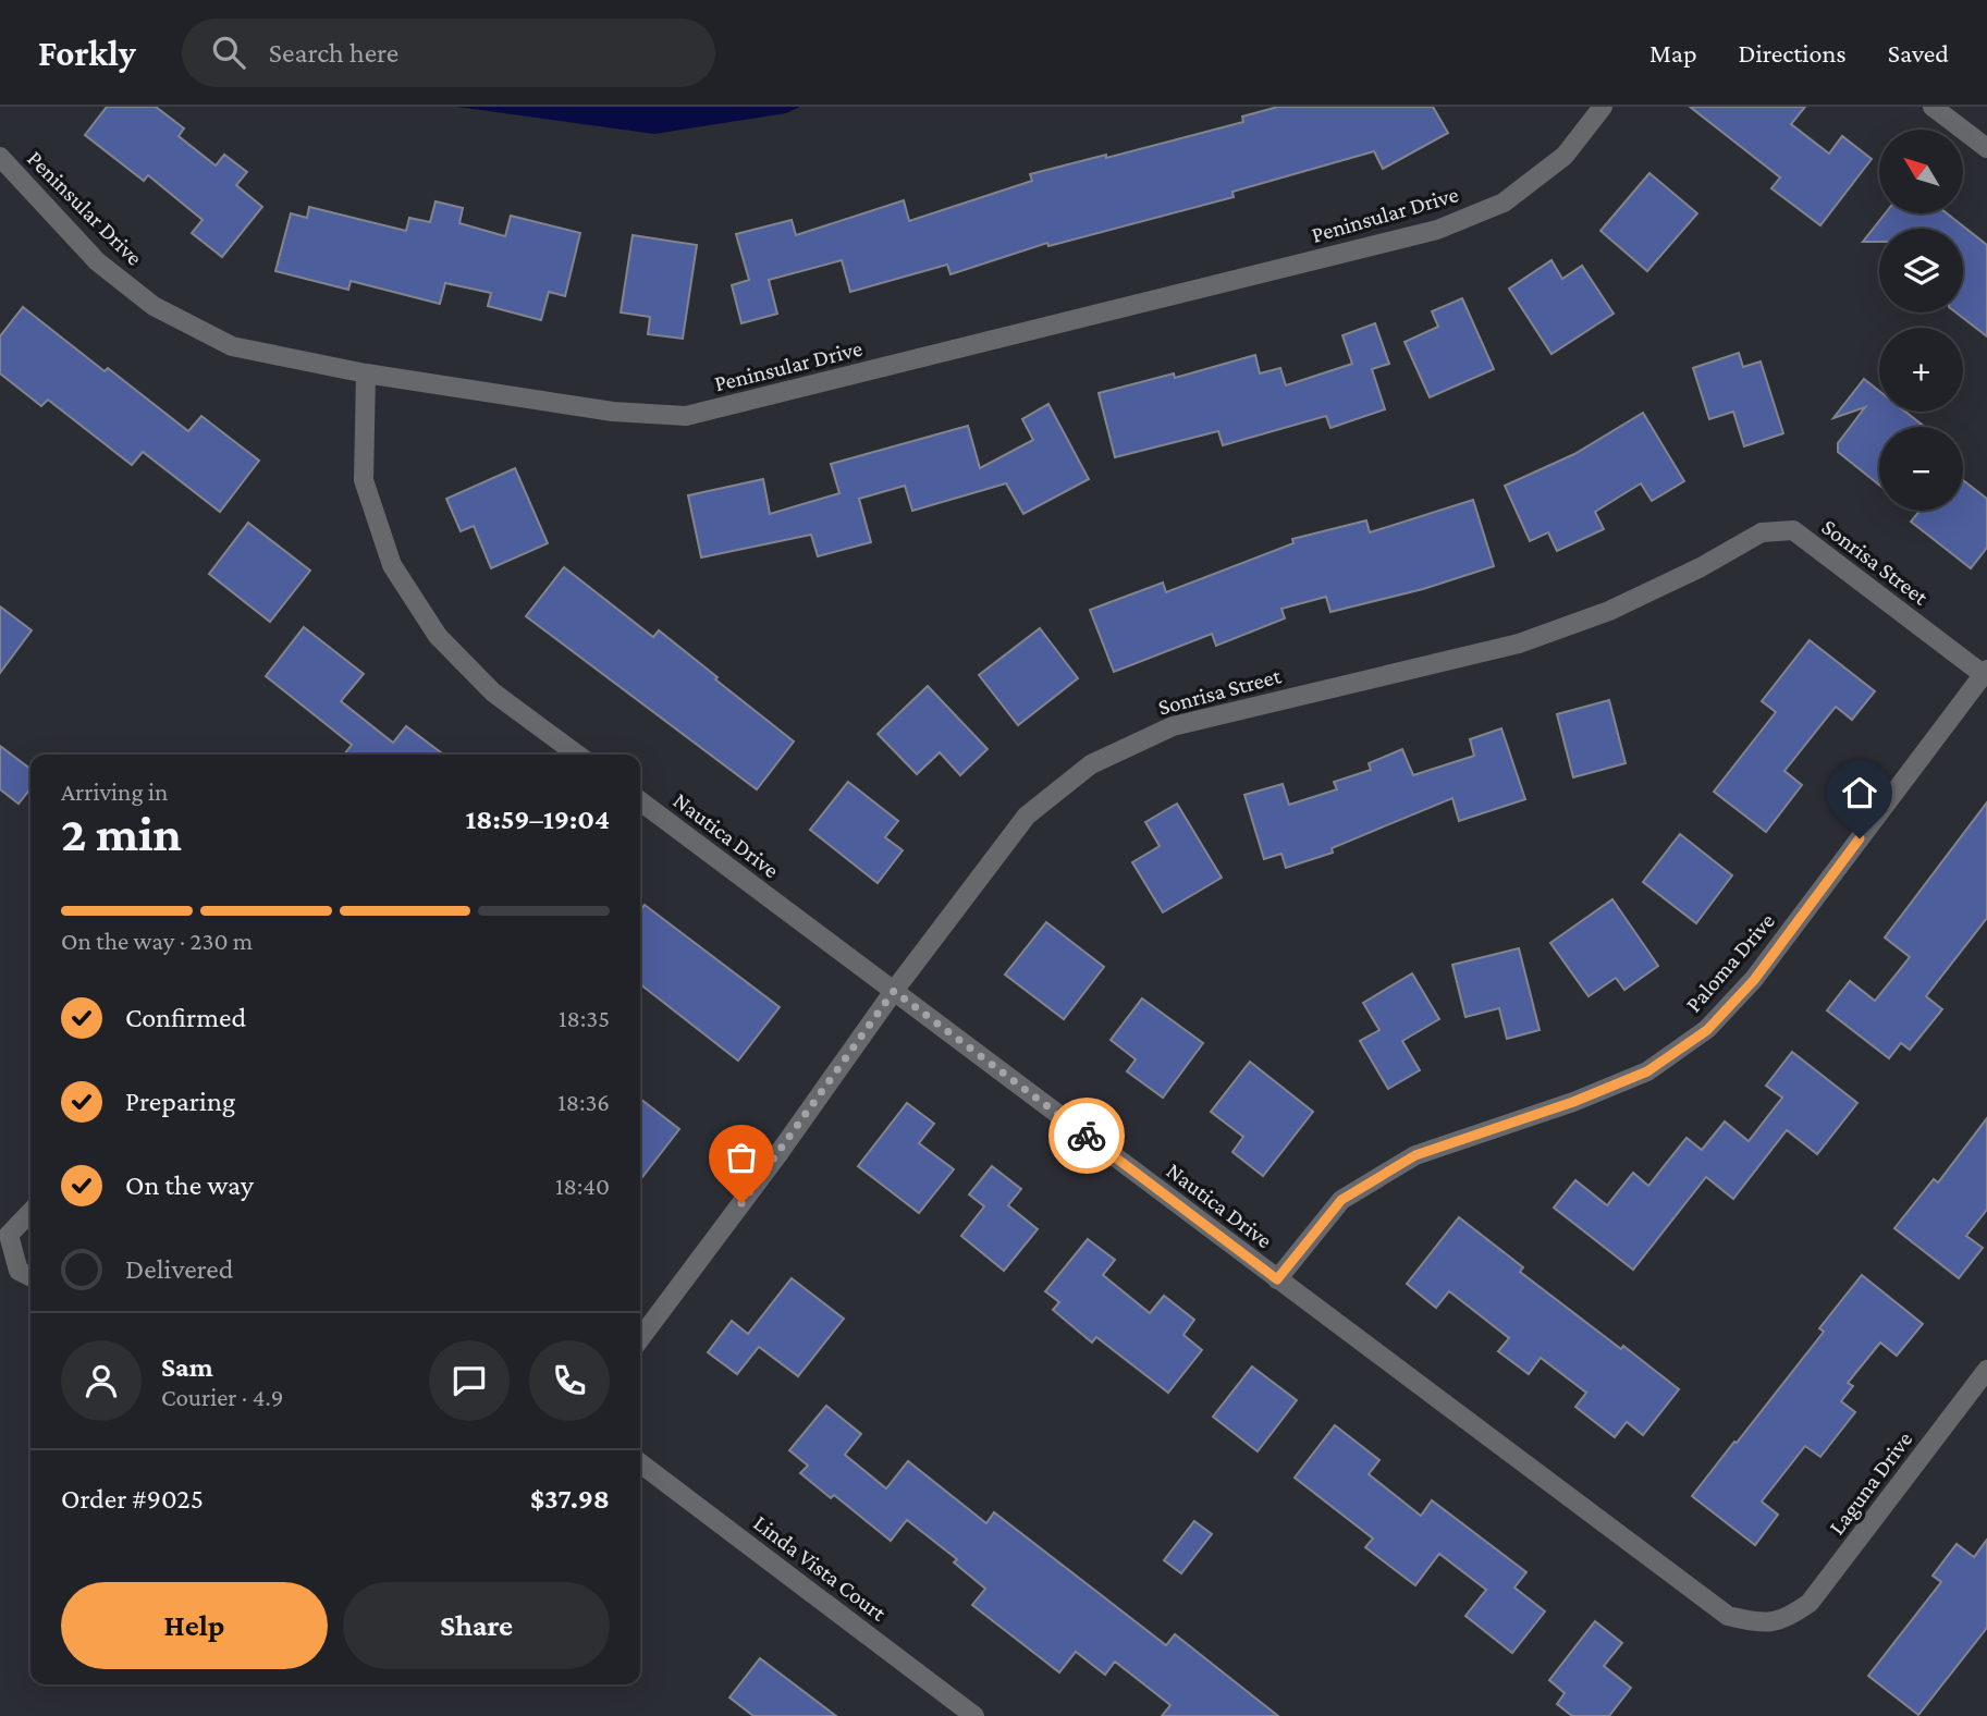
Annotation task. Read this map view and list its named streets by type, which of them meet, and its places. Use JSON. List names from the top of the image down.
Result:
{
  "streets": {
    "street": [
      "Peninsular Drive",
      "Sonrisa Street",
      "Nautica Drive",
      "Paloma Drive",
      "Laguna Drive",
      "Linda Vista Court"
    ]
  },
  "crossings": [
    ["Sonrisa Street", "Nautica Drive"],
    ["Sonrisa Street", "Paloma Drive"],
    ["Nautica Drive", "Paloma Drive"],
    ["Nautica Drive", "Laguna Drive"]
  ],
  "north": "top left",
  "page": {
    "header": "Forkly",
    "search": "Search here",
    "nav": ["Map", "Directions", "Saved"],
    "map_buttons": ["+", "−"],
    "heading": ["2 min", "Arriving in", "18:59–19:04"],
    "panel": [
      "Sam",
      "Courier · 4.9",
      "Order #9025",
      "$37.98"
    ],
    "bar": "On the way · 230 m",
    "list": [
      ["Confirmed", "18:35"],
      ["Preparing", "18:36"],
      ["On the way", "18:40"],
      "Delivered"
    ],
    "buttons": ["Help", "Share"]
  }
}
